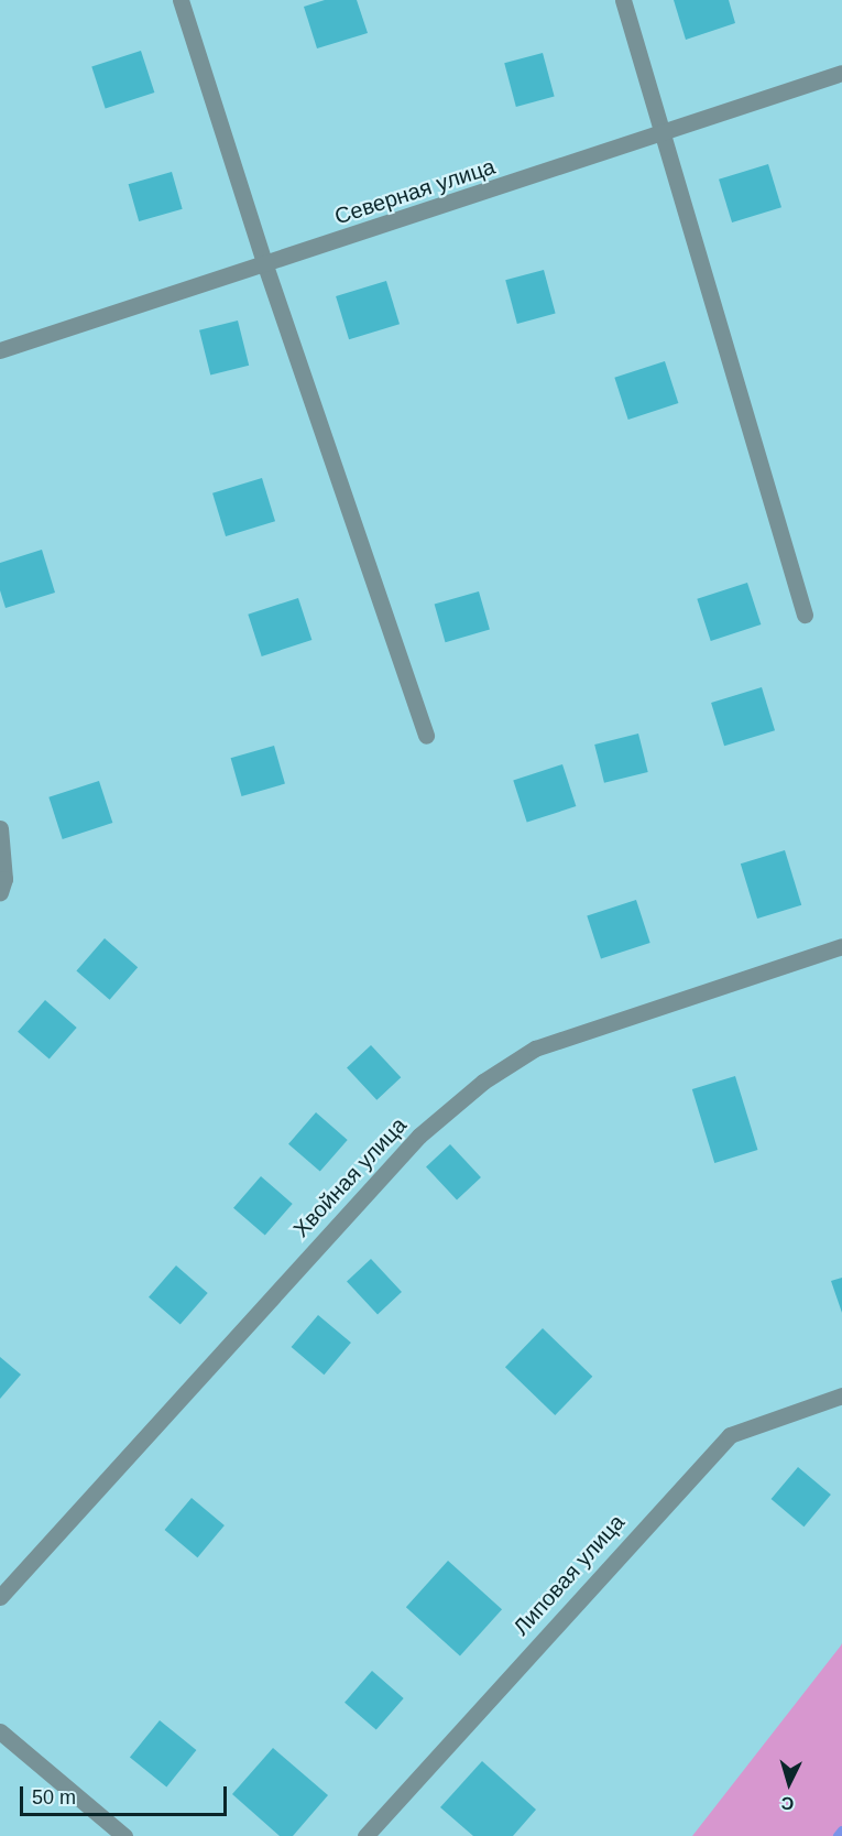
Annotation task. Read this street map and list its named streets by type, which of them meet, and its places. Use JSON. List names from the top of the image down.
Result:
{
  "streets": {
    "street": ["Северная улица", "Хвойная улица", "Липовая улица"]
  },
  "scale_bar": "50 m",
  "north": "bottom"
}
